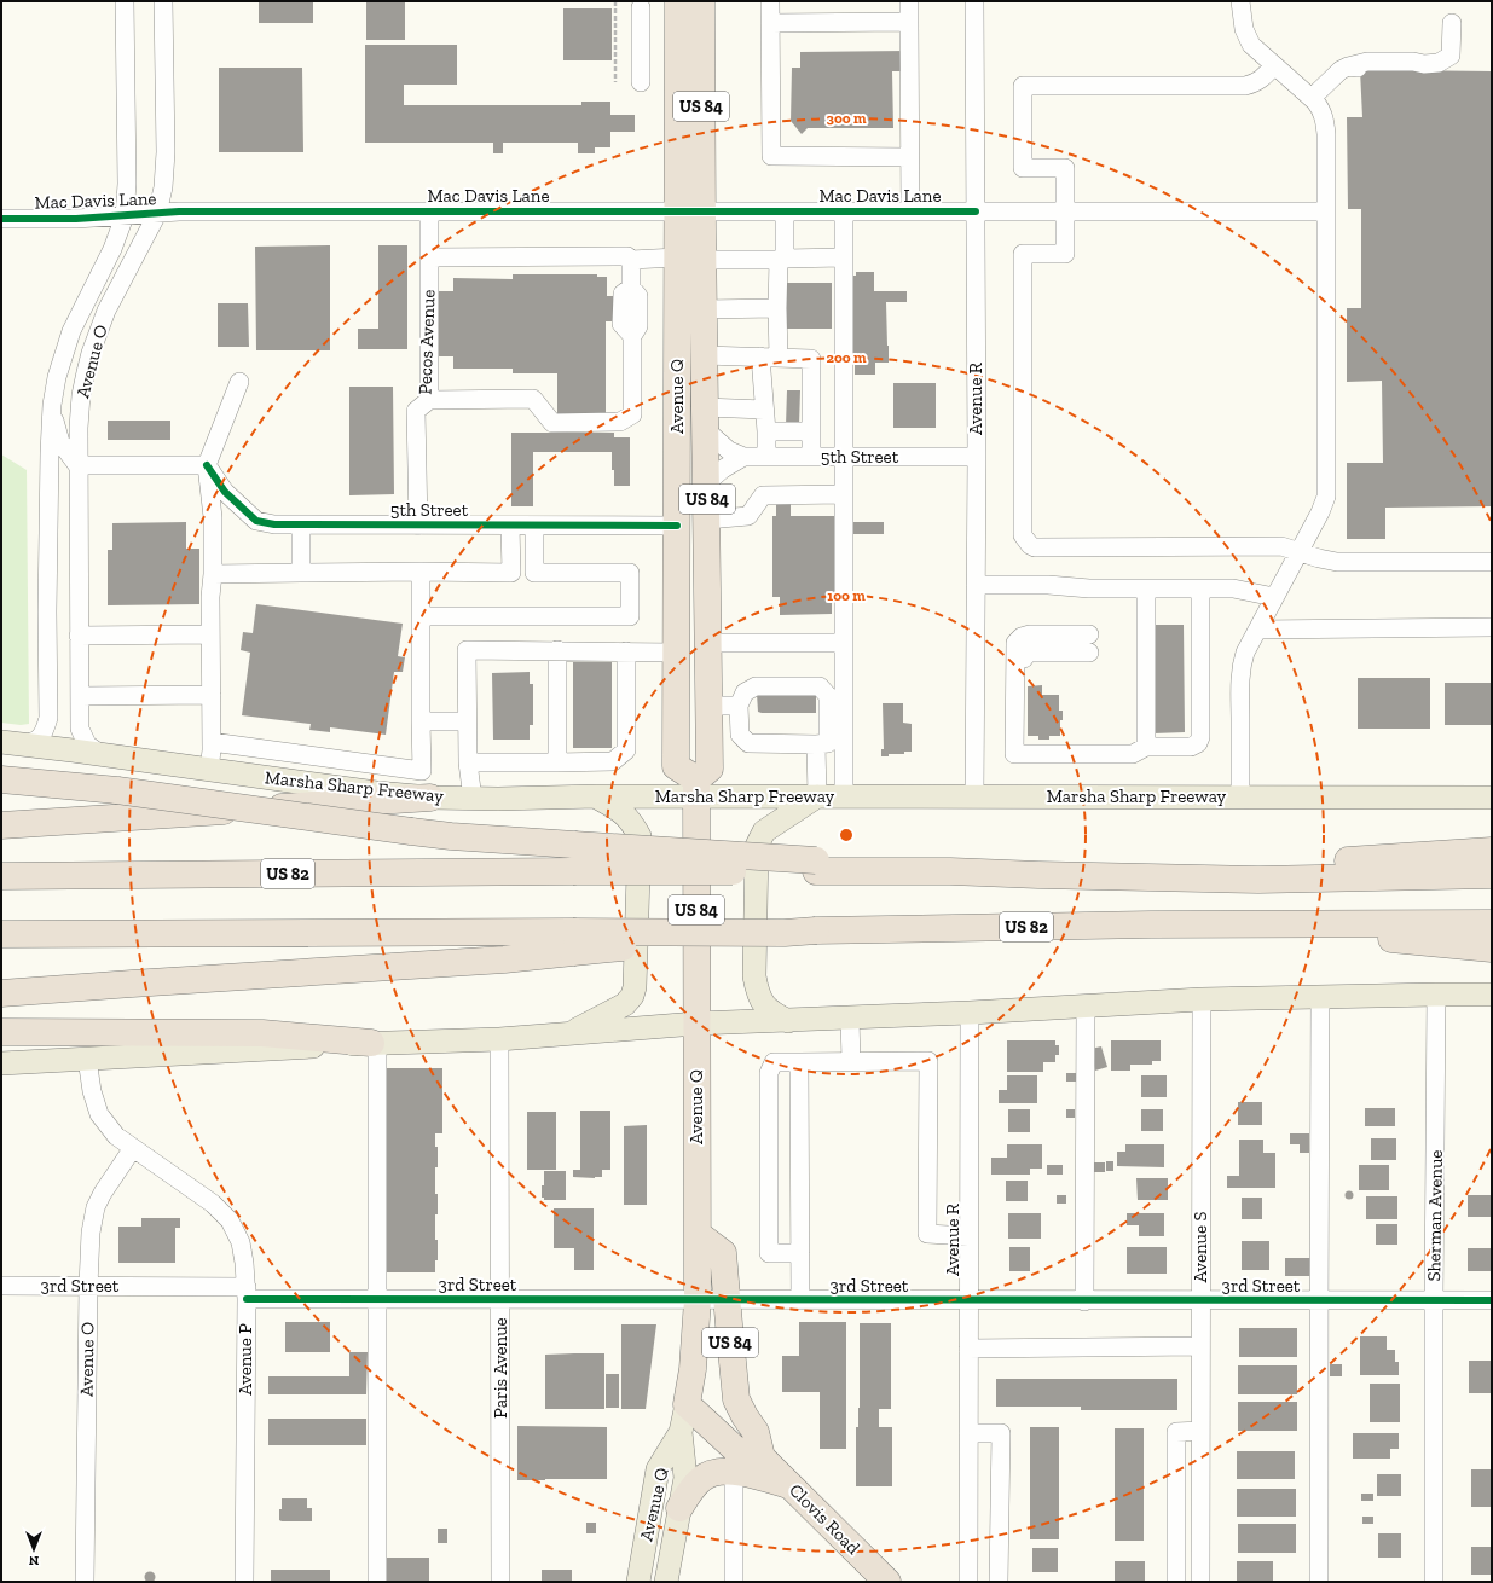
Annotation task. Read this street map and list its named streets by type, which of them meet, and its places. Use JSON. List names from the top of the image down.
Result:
{
  "streets": {
    "highway": [
      "US 84",
      "Avenue Q",
      "US 82",
      "Clovis Road"
    ],
    "main road": ["Marsha Sharp Freeway"],
    "street": [
      "Mac Davis Lane",
      "Pecos Avenue",
      "Avenue O",
      "Avenue R",
      "5th Street",
      "Sherman Avenue",
      "Avenue S",
      "3rd Street",
      "Avenue P",
      "Paris Avenue"
    ]
  },
  "crossings": [
    ["US 84", "Avenue Q"],
    ["US 84", "3rd Street"],
    ["US 84", "Clovis Road"],
    ["Mac Davis Lane", "Pecos Avenue"],
    ["Mac Davis Lane", "Avenue O"],
    ["Mac Davis Lane", "Avenue Q"],
    ["Mac Davis Lane", "Avenue R"],
    ["Pecos Avenue", "5th Street"],
    ["Avenue O", "Marsha Sharp Freeway"],
    ["Avenue O", "3rd Street"],
    ["Avenue O", "Avenue P"],
    ["Avenue Q", "5th Street"],
    ["Avenue Q", "Marsha Sharp Freeway"],
    ["Avenue Q", "3rd Street"],
    ["Avenue Q", "Clovis Road"],
    ["Avenue R", "5th Street"],
    ["Avenue R", "Marsha Sharp Freeway"],
    ["Avenue R", "3rd Street"],
    ["Sherman Avenue", "3rd Street"],
    ["Avenue S", "3rd Street"],
    ["3rd Street", "Avenue P"],
    ["3rd Street", "Paris Avenue"]
  ],
  "north": "bottom",
  "rings": ["300 m", "200 m", "100 m"]
}
